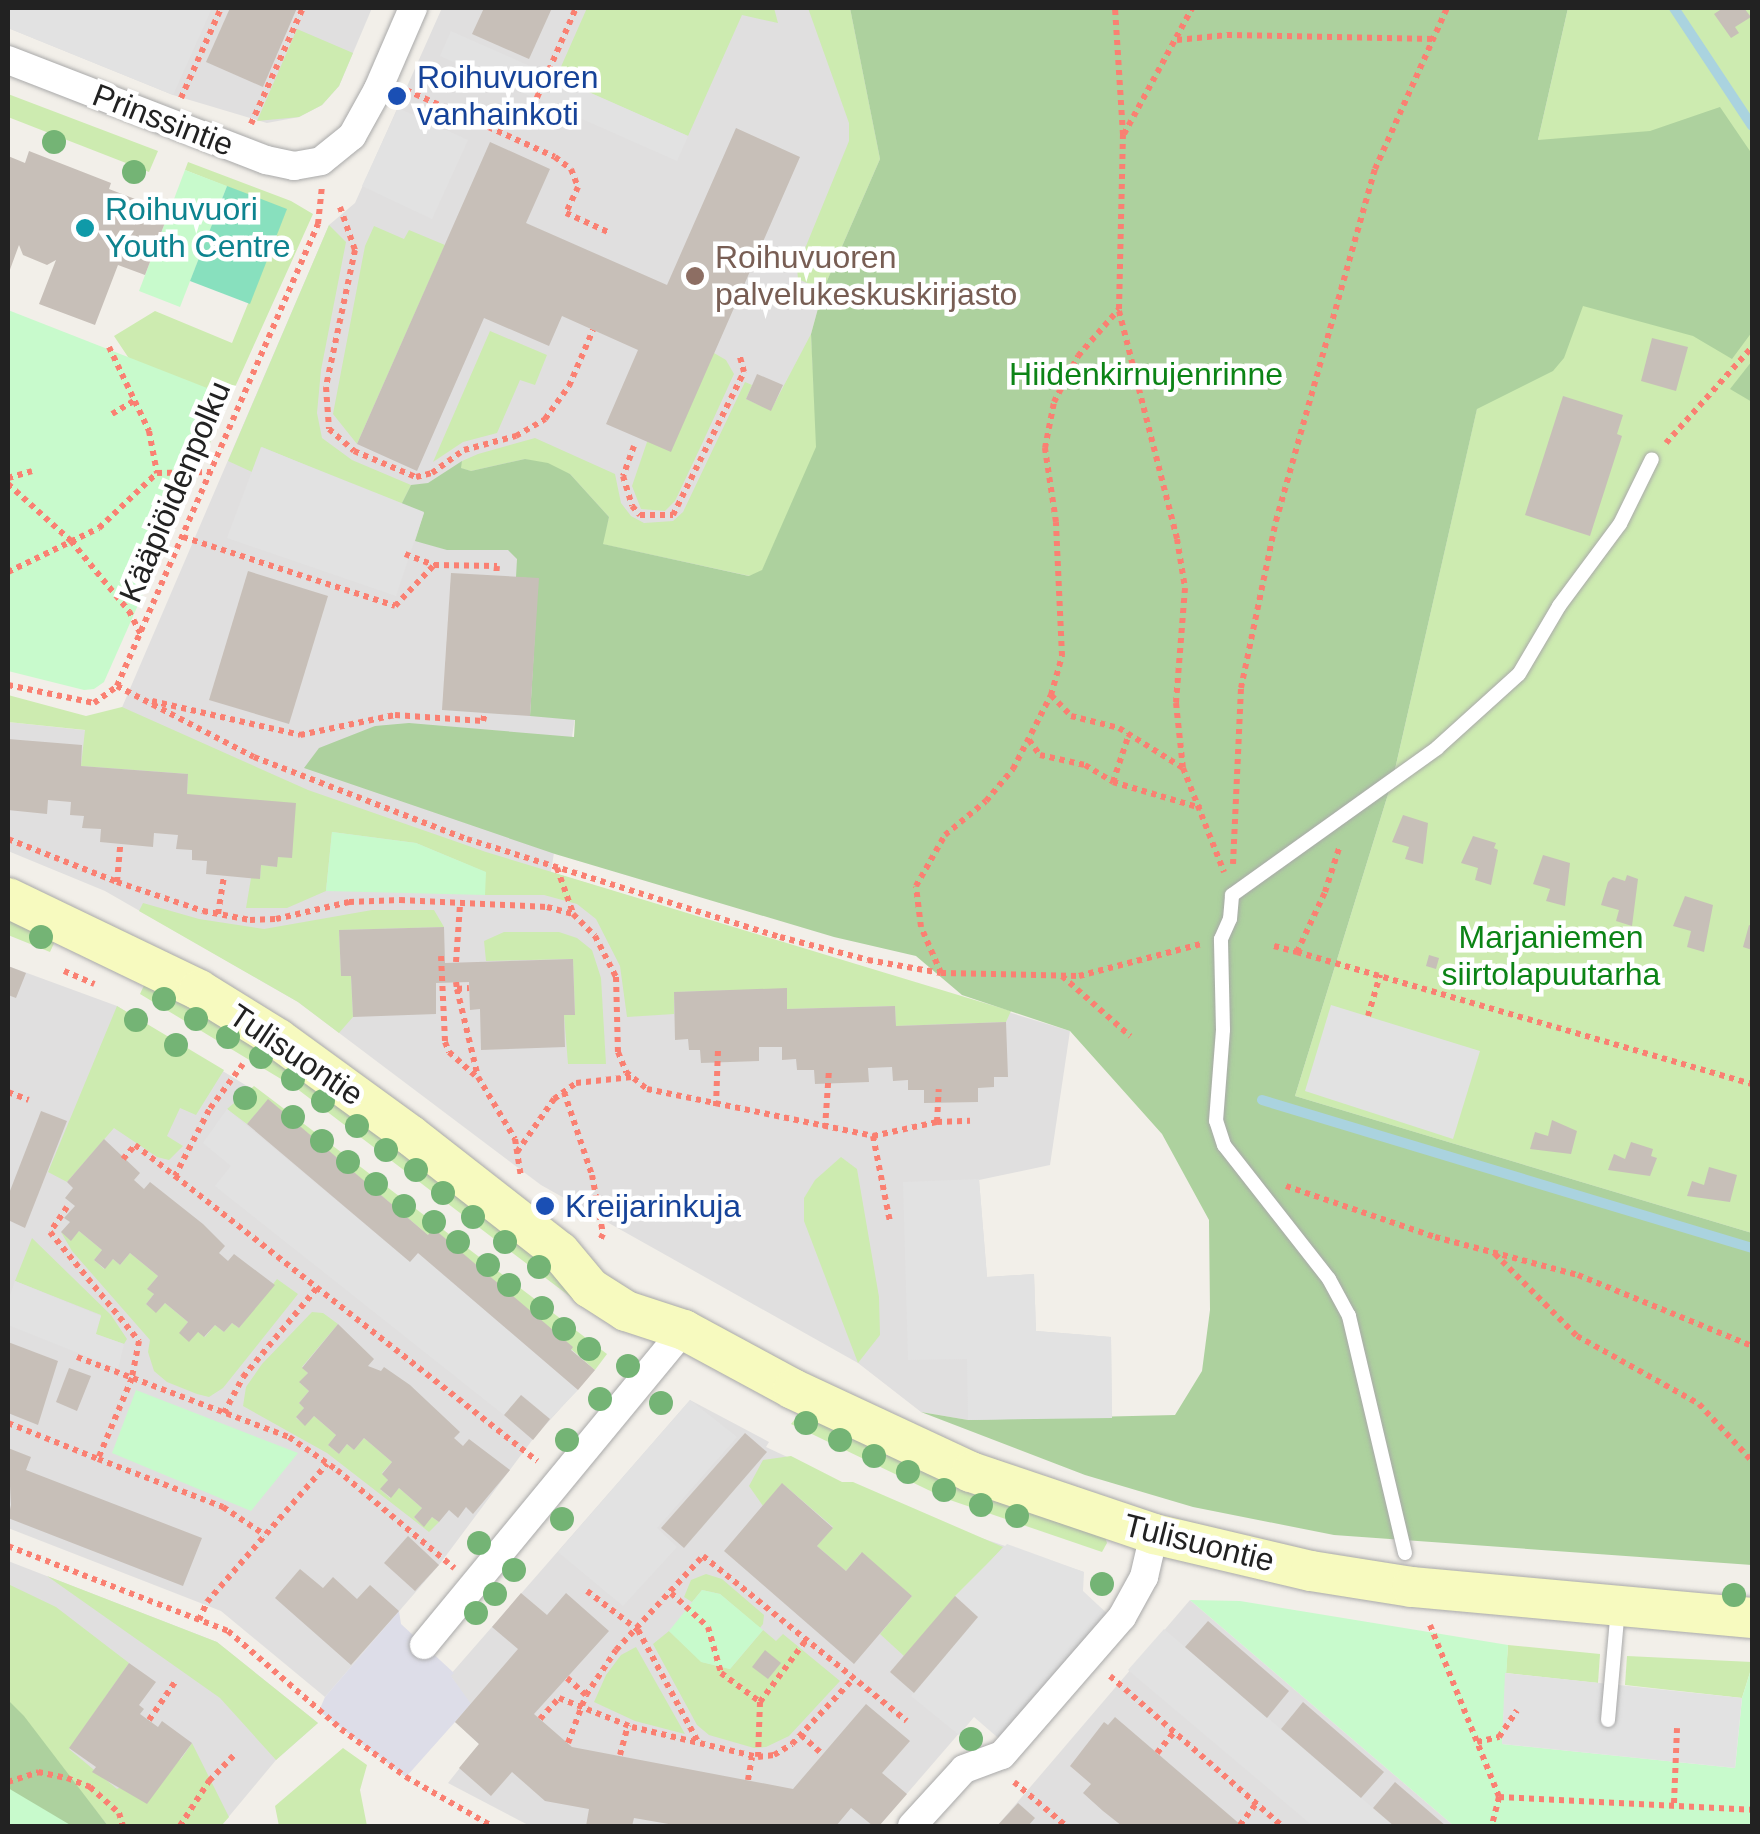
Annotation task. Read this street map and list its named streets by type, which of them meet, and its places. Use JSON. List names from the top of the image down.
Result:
{
  "streets": {
    "main road": ["Tulisuontie"],
    "street": ["Prinssintie"],
    "path": ["Kääpiöidenpolku"]
  },
  "parks": ["Hiidenkirnujenrinne", "Marjaniemen siirtolapuutarha"],
  "places": [
    "Roihuvuoren vanhainkoti",
    "Roihuvuori Youth Centre",
    "Roihuvuoren palvelukeskuskirjasto",
    "Kreijarinkuja"
  ]
}
